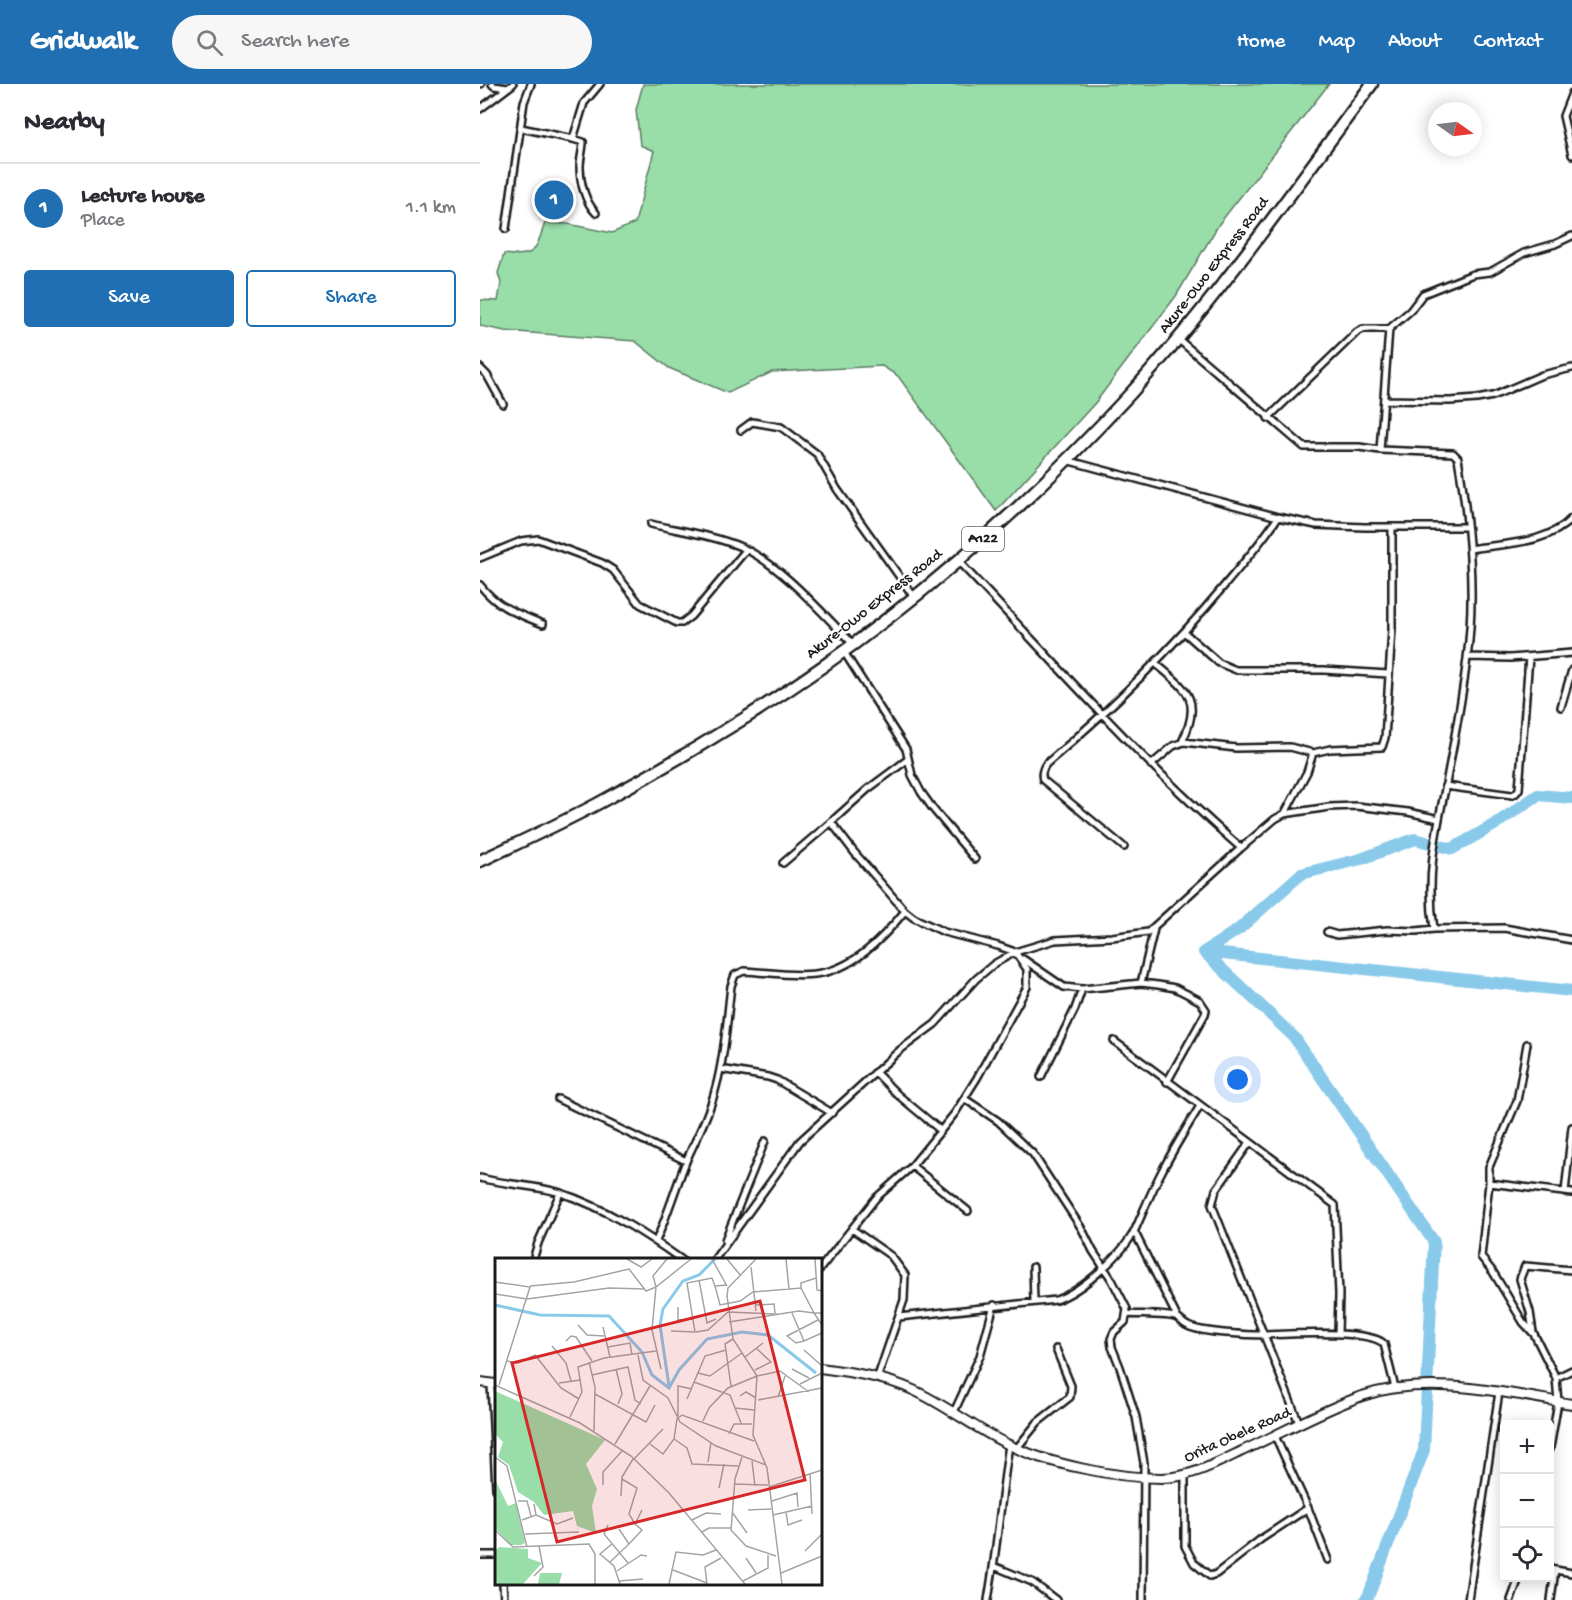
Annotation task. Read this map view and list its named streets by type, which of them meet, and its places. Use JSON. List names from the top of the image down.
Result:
{
  "streets": {
    "highway": ["Akure-Owo Express Road", "A122"],
    "main road": ["Orita Obele Road"]
  },
  "north": "right",
  "page": {
    "header": "Gridwalk",
    "search": "Search here",
    "nav": [
      "Home",
      "Map",
      "About",
      "Contact"
    ],
    "heading": "Nearby",
    "list": [
      {
        "mark": "1",
        "name": "Lecture house",
        "note": "Place",
        "value": "1.1 km"
      }
    ],
    "pins": "1",
    "buttons": ["Save", "Share"],
    "map_buttons": ["+", "−"]
  }
}
